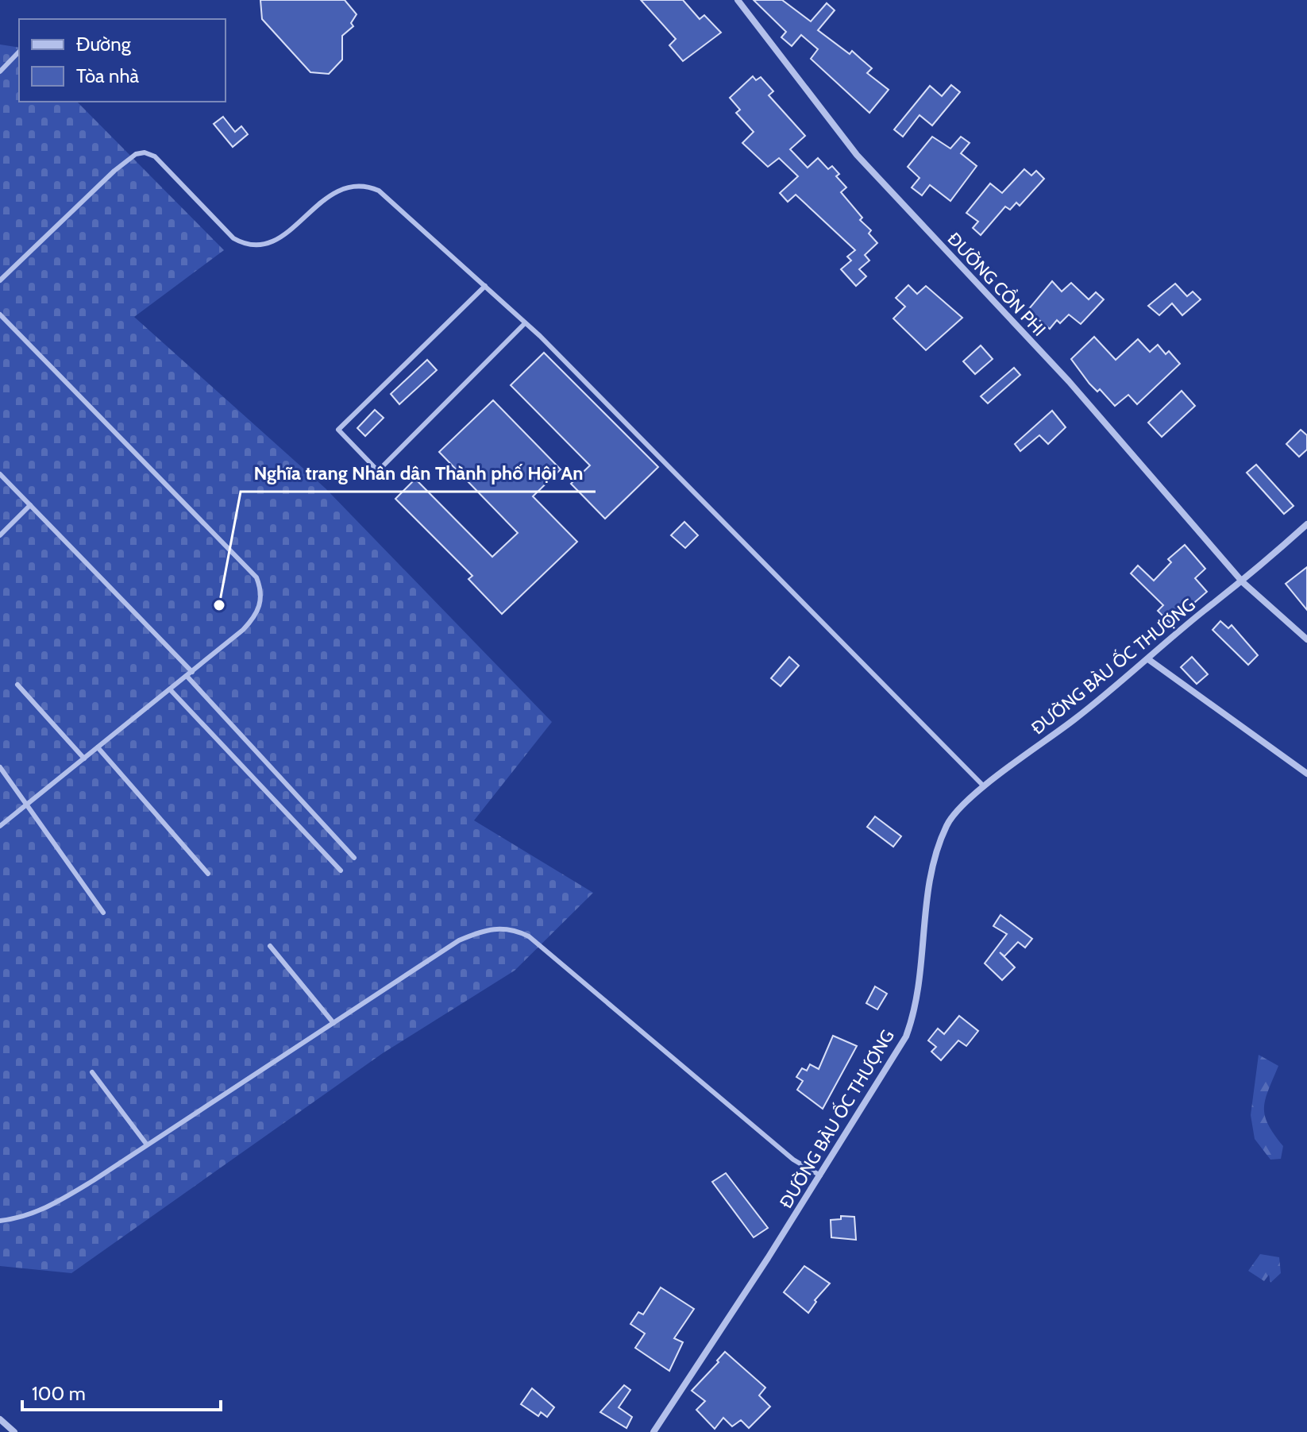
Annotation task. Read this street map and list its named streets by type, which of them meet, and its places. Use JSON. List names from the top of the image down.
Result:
{
  "streets": {
    "street": ["ĐƯỜNG CỒN PHI", "ĐƯỜNG BÀU ỐC THƯỢNG"]
  },
  "crossings": [
    ["ĐƯỜNG CỒN PHI", "ĐƯỜNG BÀU ỐC THƯỢNG"]
  ],
  "places": ["Nghĩa trang Nhân dân Thành phố Hội An"],
  "legend": ["Đường", "Tòa nhà"],
  "scale_bar": "100 m"
}
